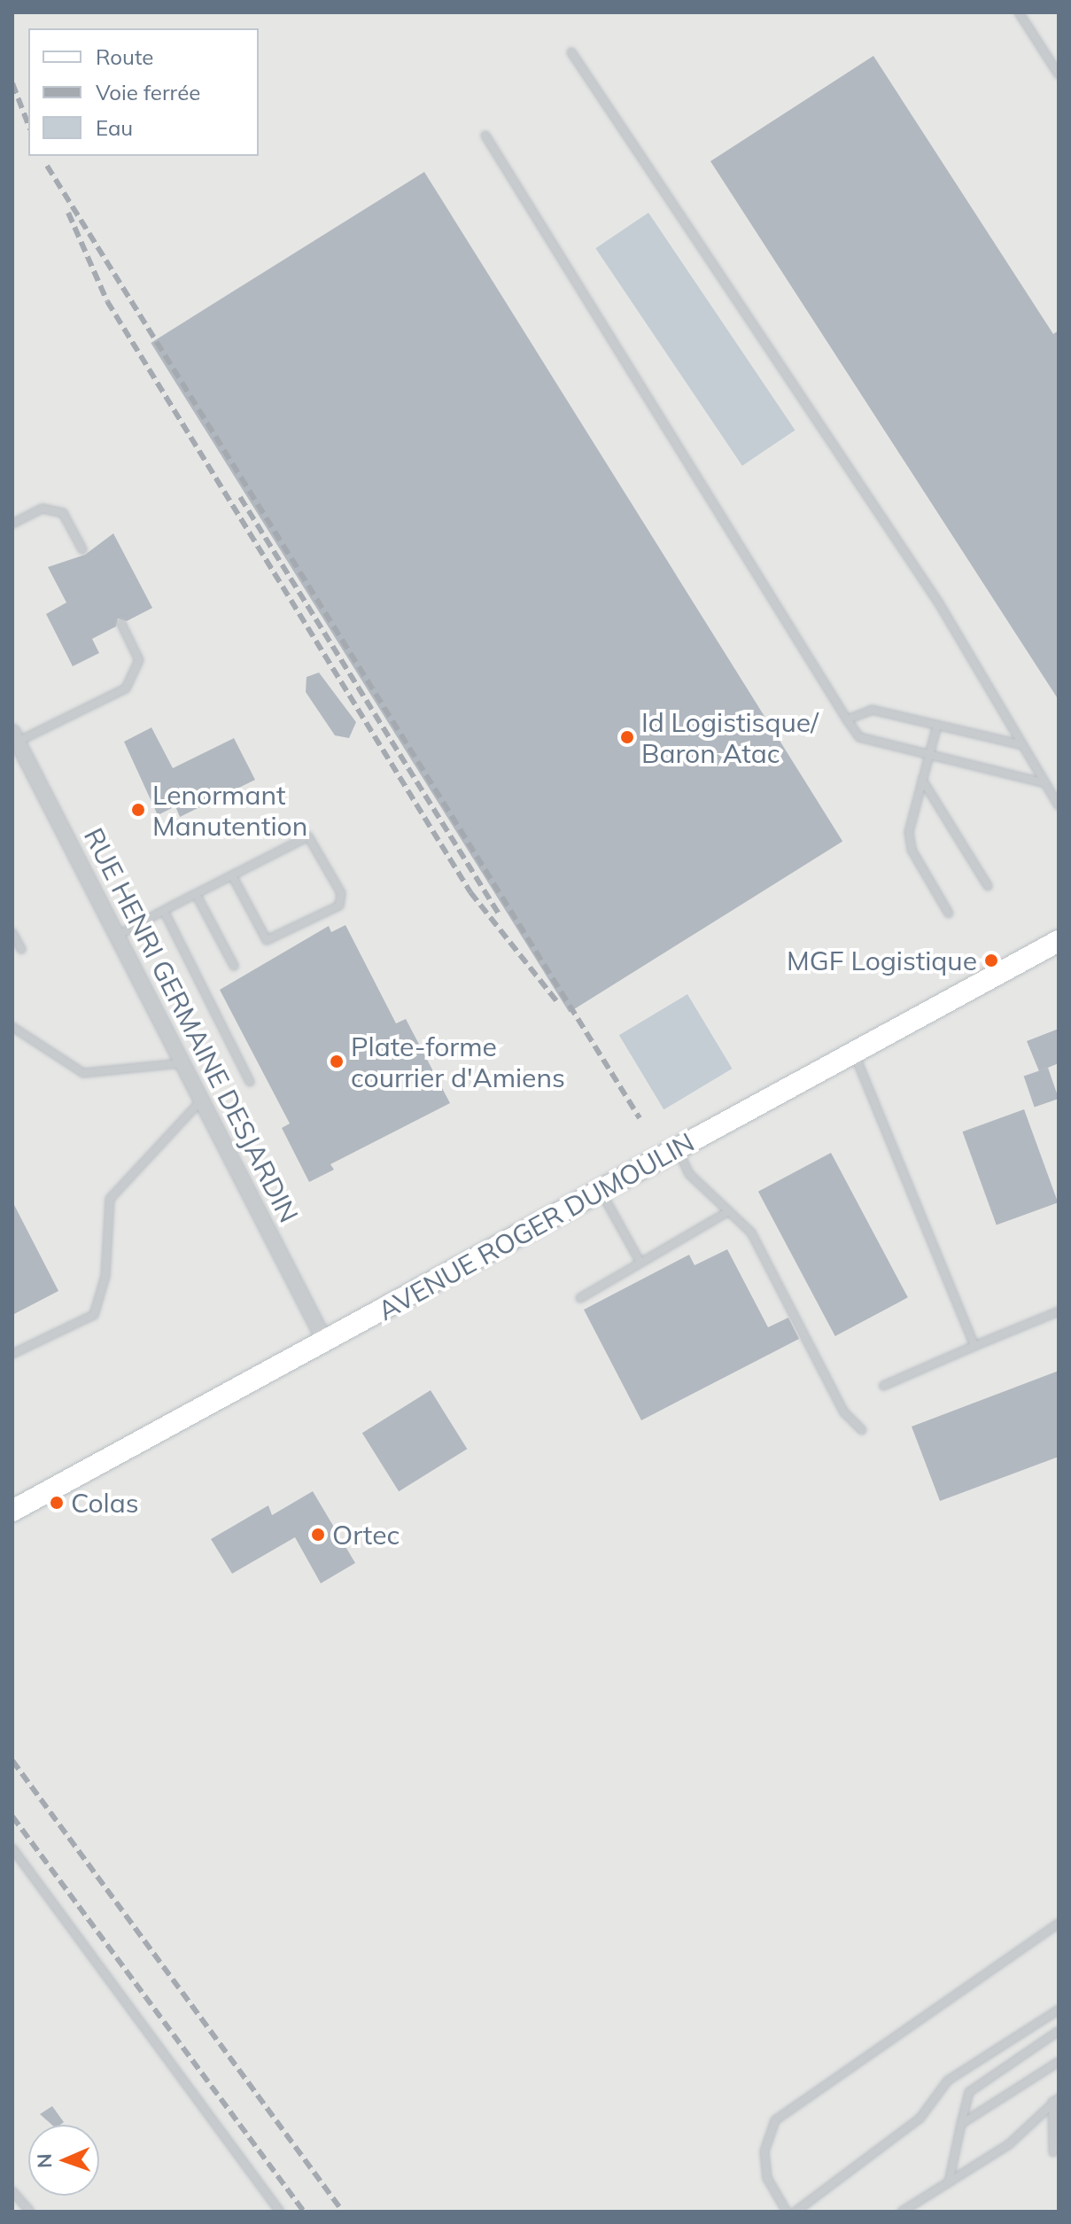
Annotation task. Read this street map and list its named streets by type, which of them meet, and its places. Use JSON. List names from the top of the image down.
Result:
{
  "streets": {
    "main road": ["AVENUE ROGER DUMOULIN"],
    "street": ["RUE HENRI GERMAINE DESJARDIN"]
  },
  "crossings": [
    ["RUE HENRI GERMAINE DESJARDIN", "AVENUE ROGER DUMOULIN"]
  ],
  "places": [
    "Id Logistisque/ Baron Atac",
    "Lenormant Manutention",
    "MGF Logistique",
    "Plate-forme courrier d'Amiens",
    "Colas",
    "Ortec"
  ],
  "legend": ["Route", "Voie ferrée", "Eau"],
  "north": "left"
}
